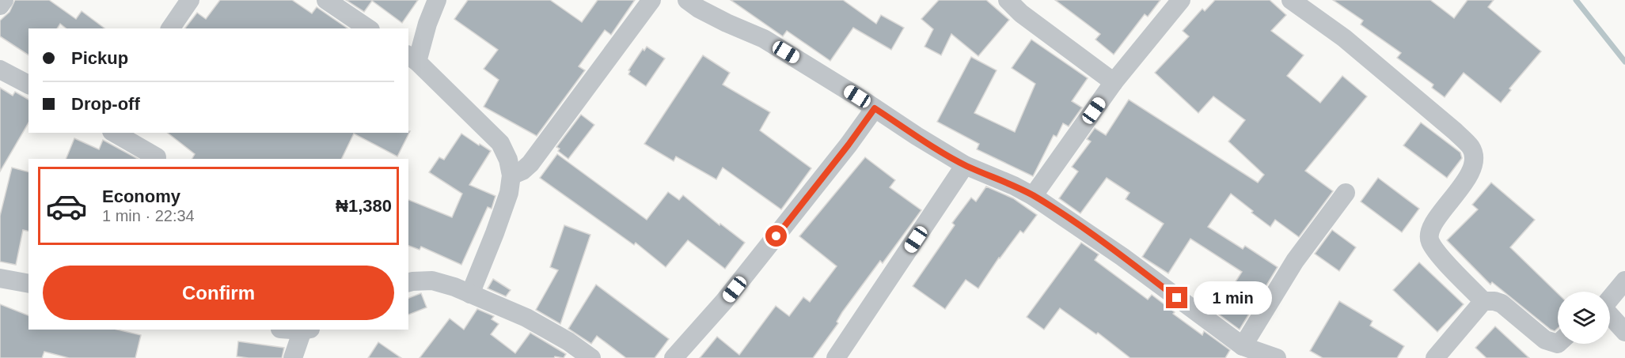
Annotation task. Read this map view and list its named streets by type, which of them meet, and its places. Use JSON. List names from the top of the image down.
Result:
{
  "page": {
    "banner": ["Pickup", "Drop-off"],
    "list": [
      {
        "name": "Economy",
        "note": "1 min · 22:34",
        "value": "₦1,380"
      }
    ],
    "buttons": "Confirm",
    "bubble": "1 min"
  }
}
